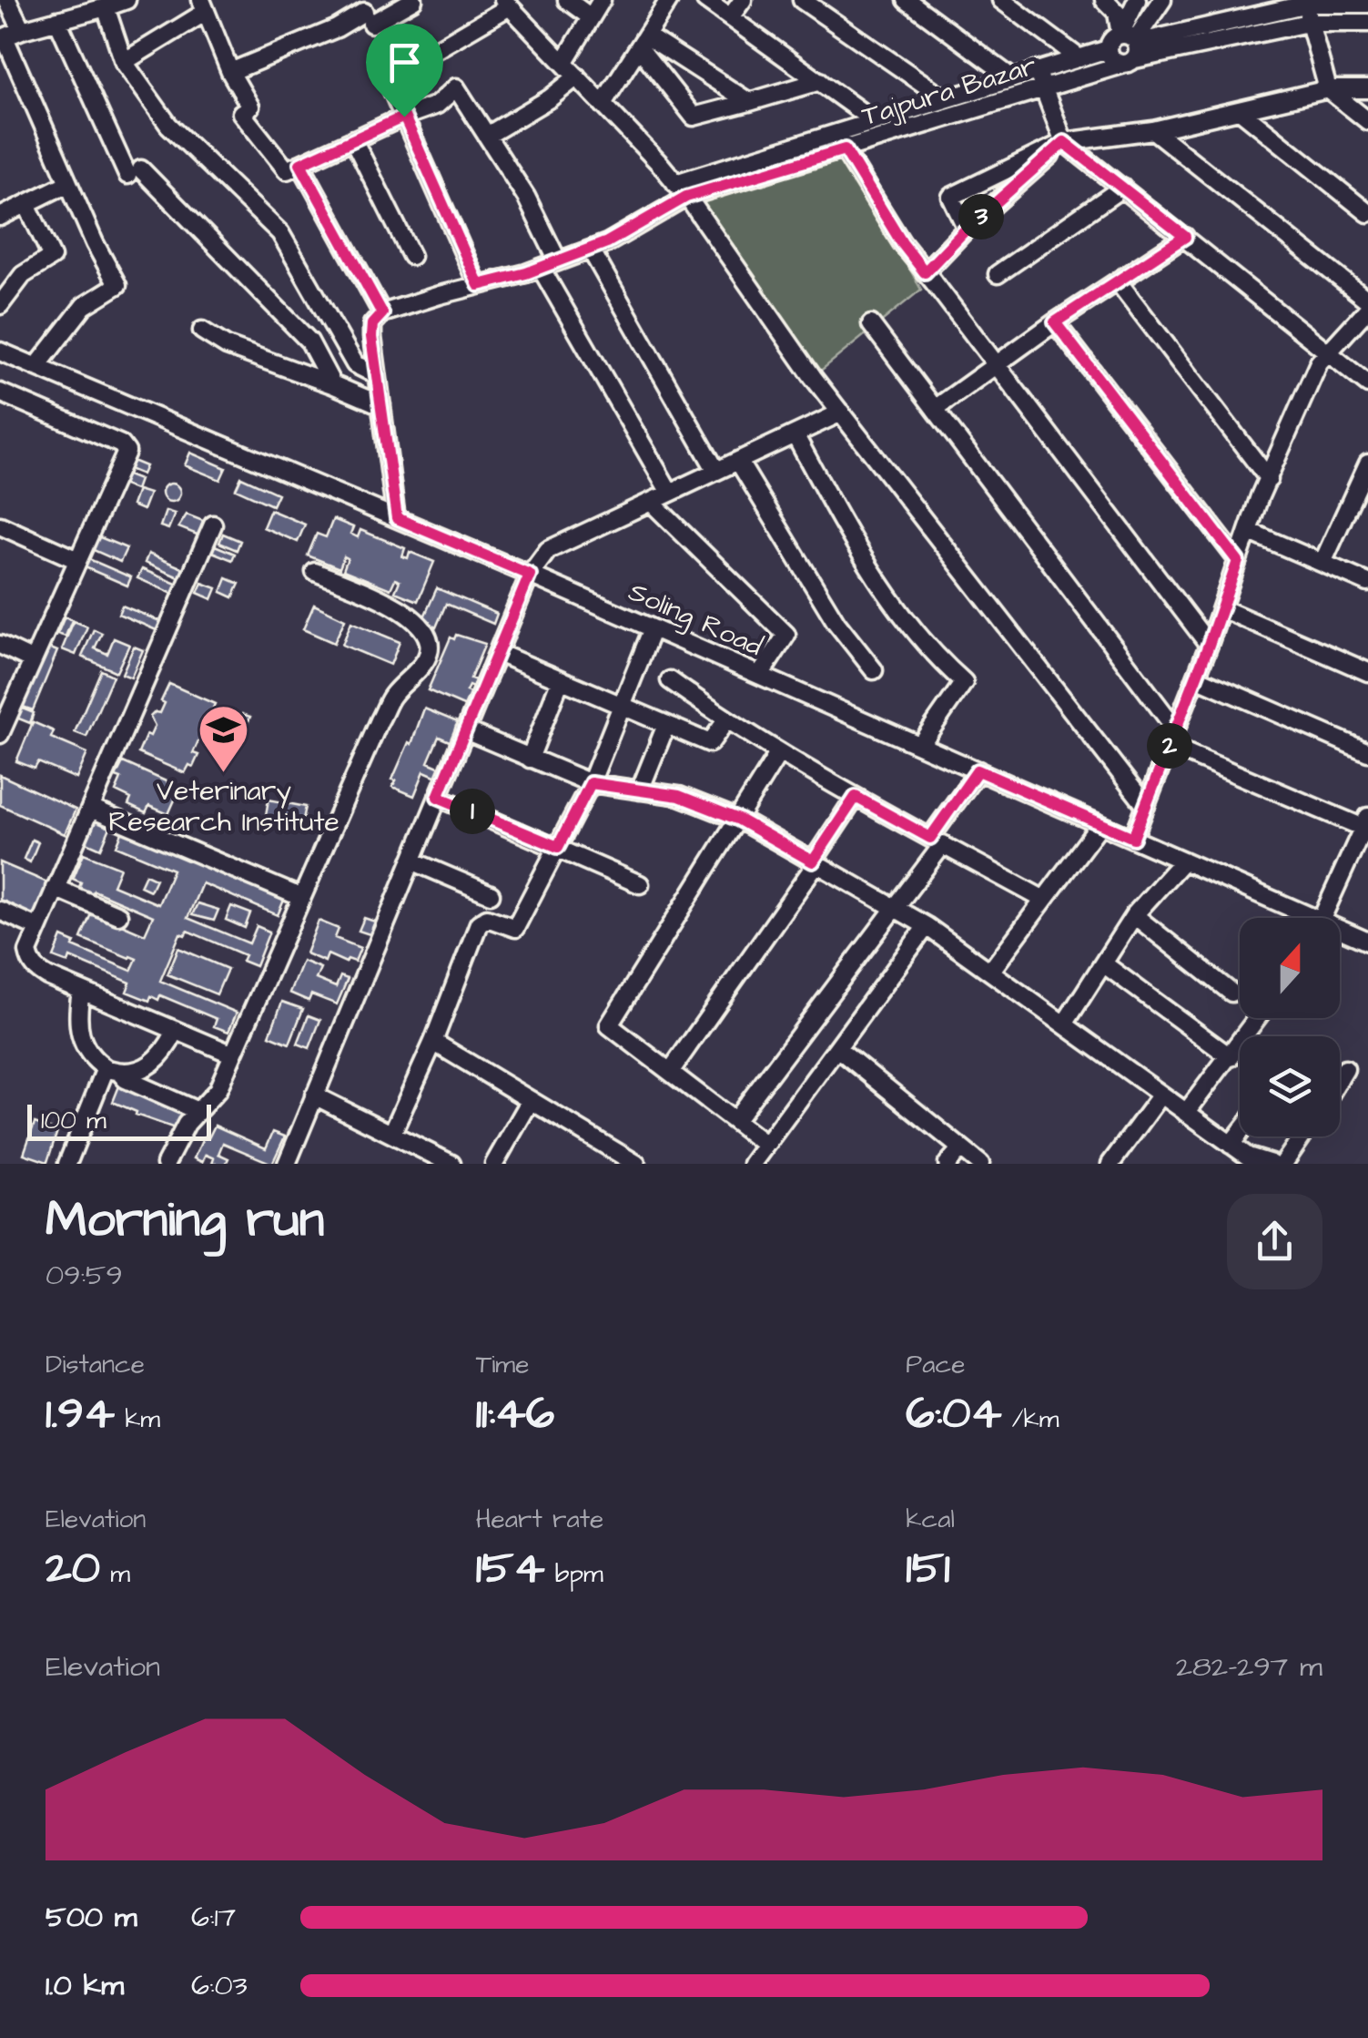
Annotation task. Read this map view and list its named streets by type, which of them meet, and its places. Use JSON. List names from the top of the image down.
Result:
{
  "streets": {
    "street": ["Tajpura Bazar", "Soling Road"]
  },
  "places": {
    "school or university": ["Veterinary Research Institute"]
  },
  "scale_bar": "100 m",
  "north": "top",
  "page": {
    "pins": ["3", "2", "1"],
    "scale": "100 m",
    "heading": ["Morning run", "09:59"],
    "stats": [
      ["Distance", "1.94 km"],
      ["Time", "11:46"],
      ["Pace", "6:04 /km"],
      ["Elevation", "20 m"],
      ["Heart rate", "154 bpm"],
      ["kcal", "151"]
    ],
    "chart": ["Elevation", "282–297 m"],
    "list": [
      {
        "name": "500 m",
        "note": "6:17"
      },
      {
        "name": "1.0 km",
        "note": "6:03"
      }
    ]
  }
}
